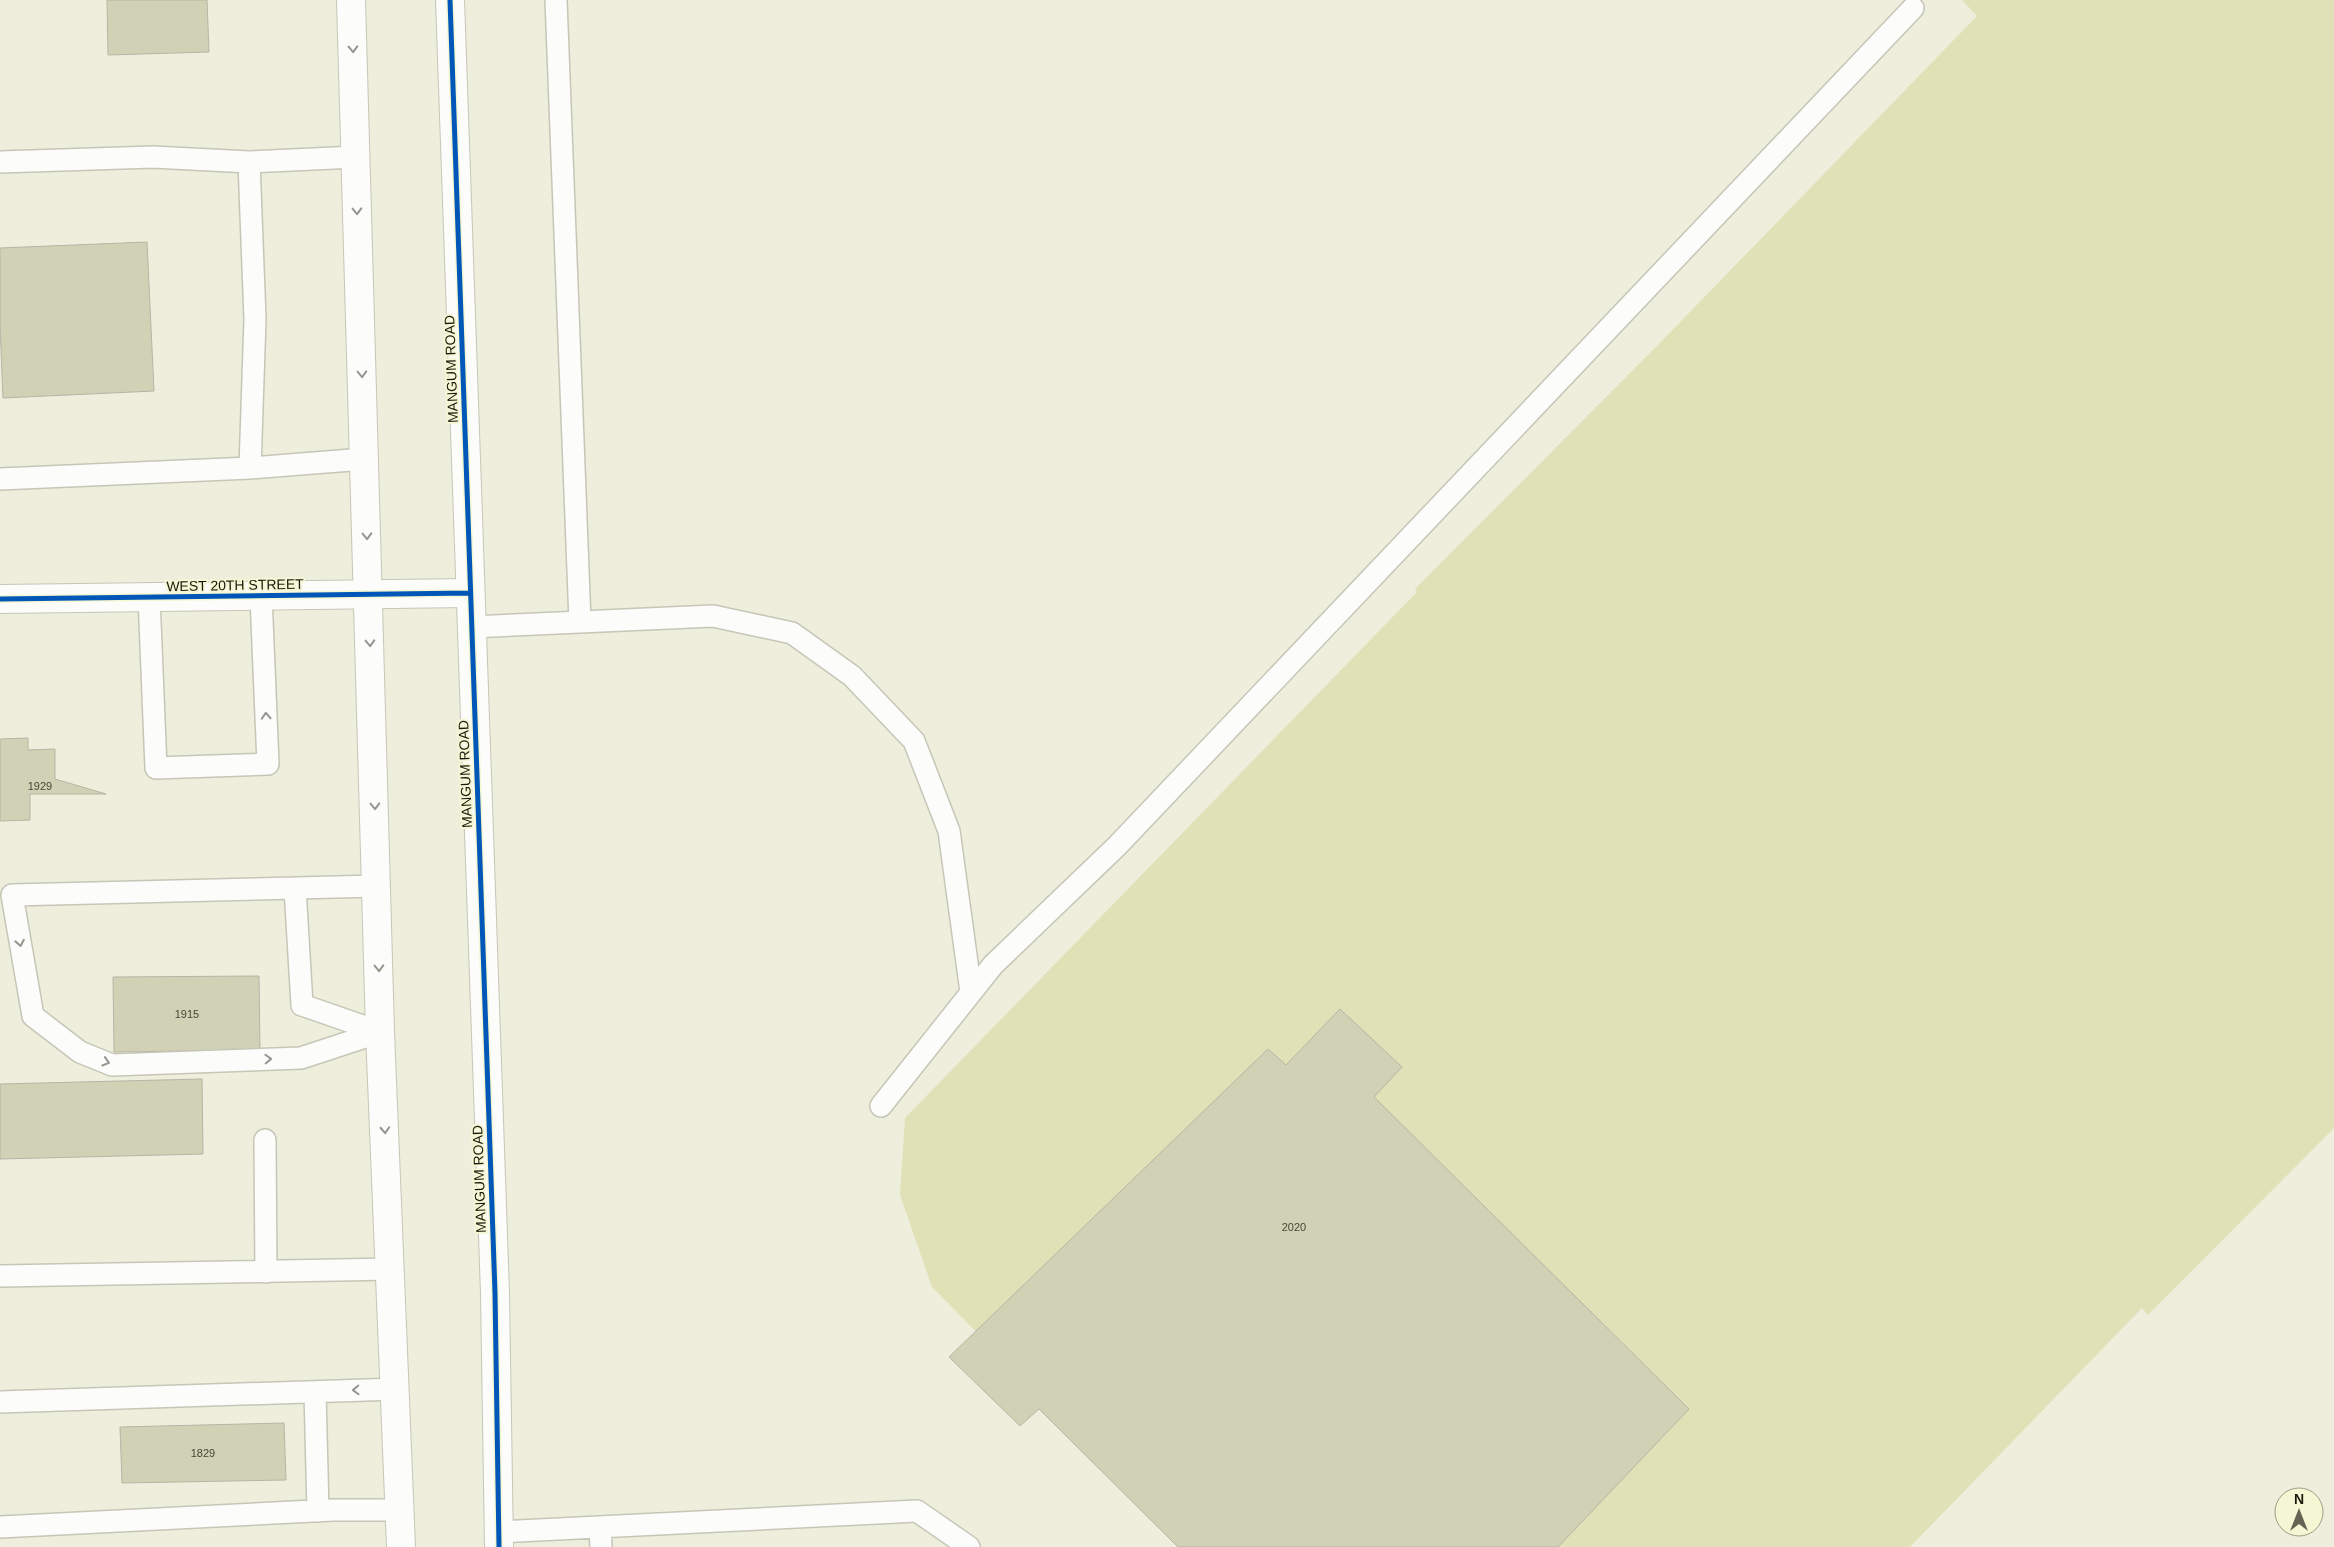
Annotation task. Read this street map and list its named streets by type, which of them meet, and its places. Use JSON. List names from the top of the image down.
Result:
{
  "streets": {
    "main road": ["MANGUM ROAD", "WEST 20TH STREET"]
  },
  "crossings": [
    ["MANGUM ROAD", "WEST 20TH STREET"]
  ],
  "house_numbers": [
    "1929",
    "1915",
    "2020",
    "1829"
  ],
  "north": "top"
}
